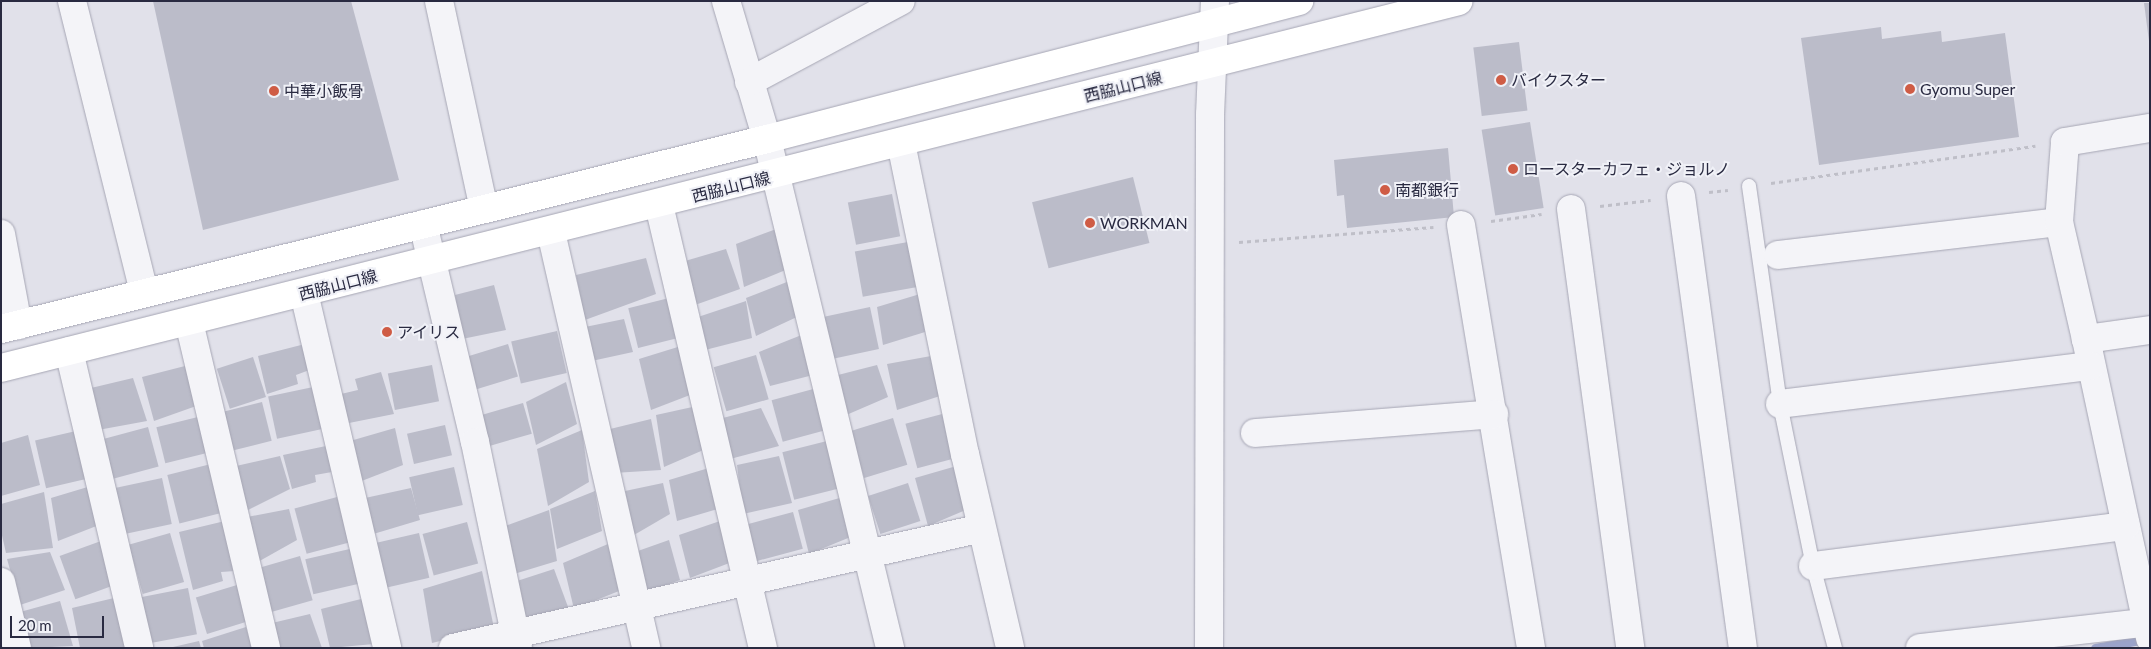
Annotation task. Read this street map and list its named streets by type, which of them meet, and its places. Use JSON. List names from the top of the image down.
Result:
{
  "streets": {
    "street": ["西脇山口線"]
  },
  "places": [
    "バイクスター",
    "Gyomu Super",
    "中華小飯骨",
    "ロースターカフェ・ジョルノ",
    "南都銀行",
    "WORKMAN",
    "アイリス"
  ],
  "scale_bar": "20 m"
}
